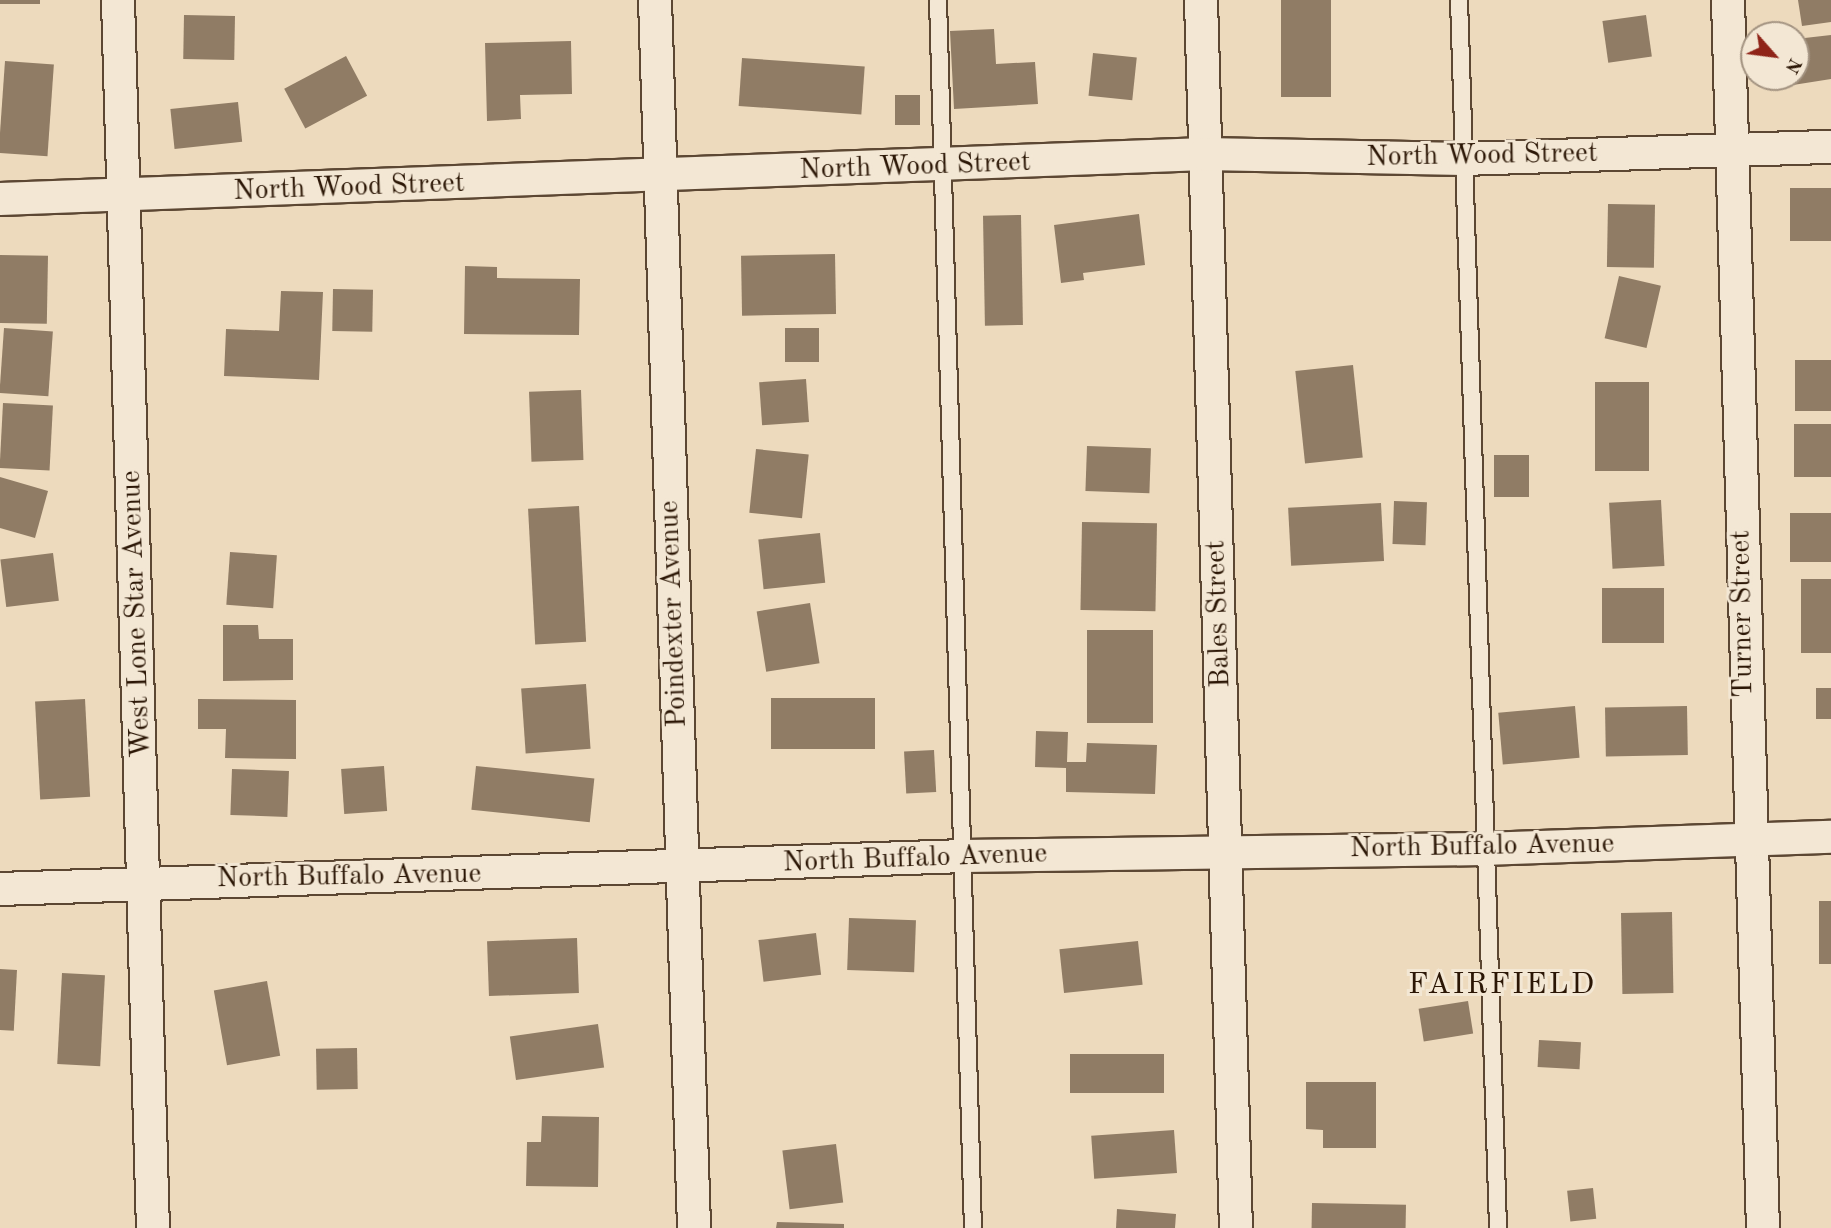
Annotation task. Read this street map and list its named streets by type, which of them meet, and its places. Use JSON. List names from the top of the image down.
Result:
{
  "streets": {
    "street": [
      "North Wood Street",
      "West Lone Star Avenue",
      "Poindexter Avenue",
      "Bales Street",
      "Turner Street",
      "North Buffalo Avenue"
    ]
  },
  "crossings": [
    ["North Wood Street", "West Lone Star Avenue"],
    ["North Wood Street", "Poindexter Avenue"],
    ["North Wood Street", "Bales Street"],
    ["North Wood Street", "Turner Street"],
    ["West Lone Star Avenue", "North Buffalo Avenue"],
    ["Poindexter Avenue", "North Buffalo Avenue"],
    ["Bales Street", "North Buffalo Avenue"],
    ["Turner Street", "North Buffalo Avenue"]
  ],
  "districts": ["FAIRFIELD"],
  "north": "bottom right"
}
